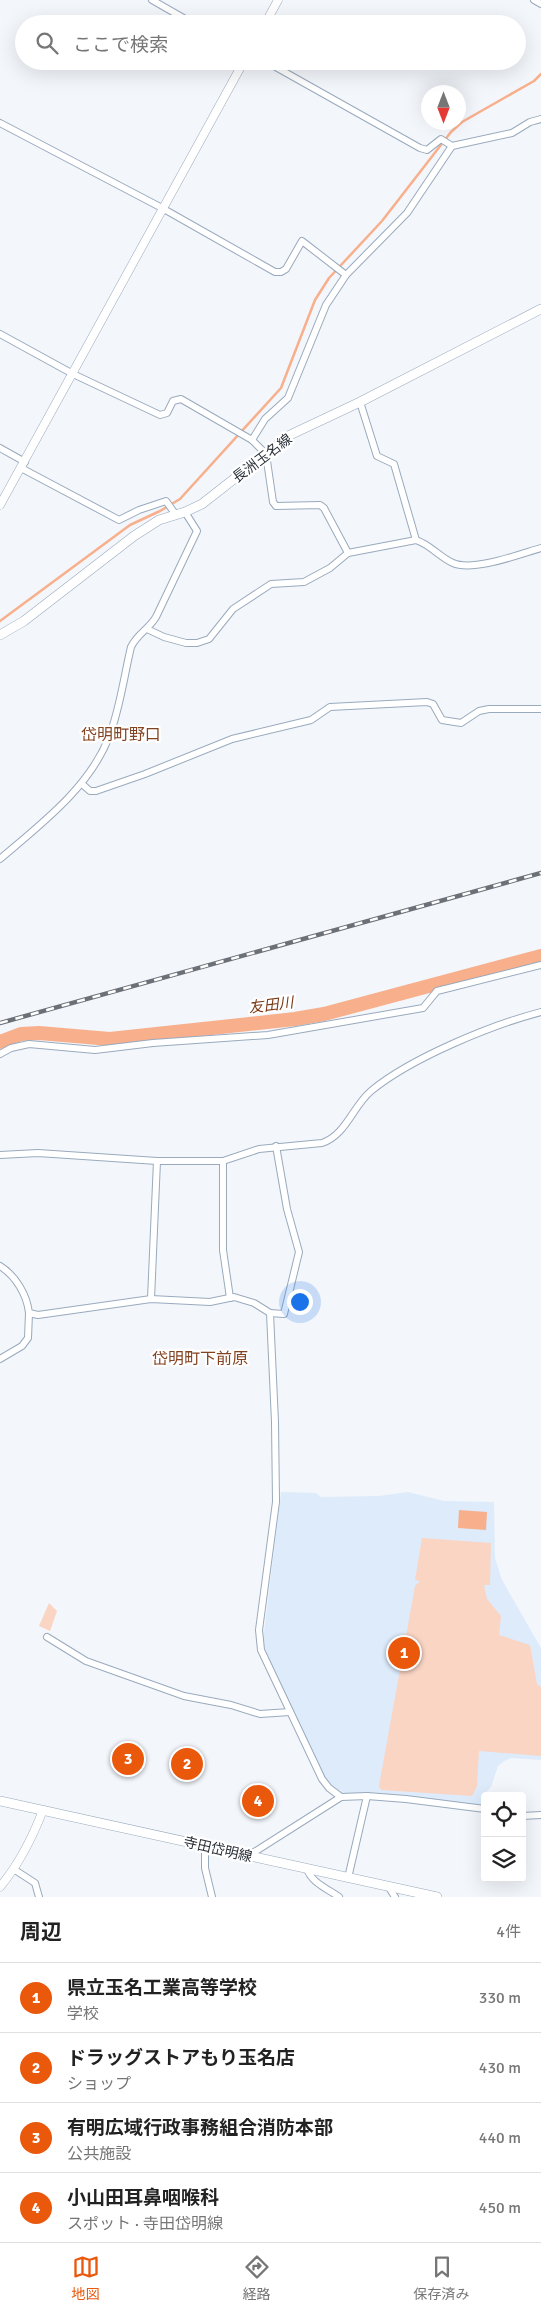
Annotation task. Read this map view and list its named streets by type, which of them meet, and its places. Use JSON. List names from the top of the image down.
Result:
{
  "streets": {
    "main road": ["長洲玉名線", "寺田岱明線"]
  },
  "districts": ["岱明町野口", "岱明町下前原"],
  "water": ["友田川"],
  "north": "bottom",
  "page": {
    "search": "ここで検索",
    "pins": [
      "1",
      "3",
      "2",
      "4"
    ],
    "heading": ["周辺", "4件"],
    "list": [
      {
        "mark": "1",
        "name": "県立玉名工業高等学校",
        "note": "学校",
        "value": "330 m"
      },
      {
        "mark": "2",
        "name": "ドラッグストアもり玉名店",
        "note": "ショップ",
        "value": "430 m"
      },
      {
        "mark": "3",
        "name": "有明広域行政事務組合消防本部",
        "note": "公共施設",
        "value": "440 m"
      },
      {
        "mark": "4",
        "name": "小山田耳鼻咽喉科",
        "note": "スポット · 寺田岱明線",
        "value": "450 m"
      }
    ],
    "nav": ["地図", "経路", "保存済み"]
  }
}
